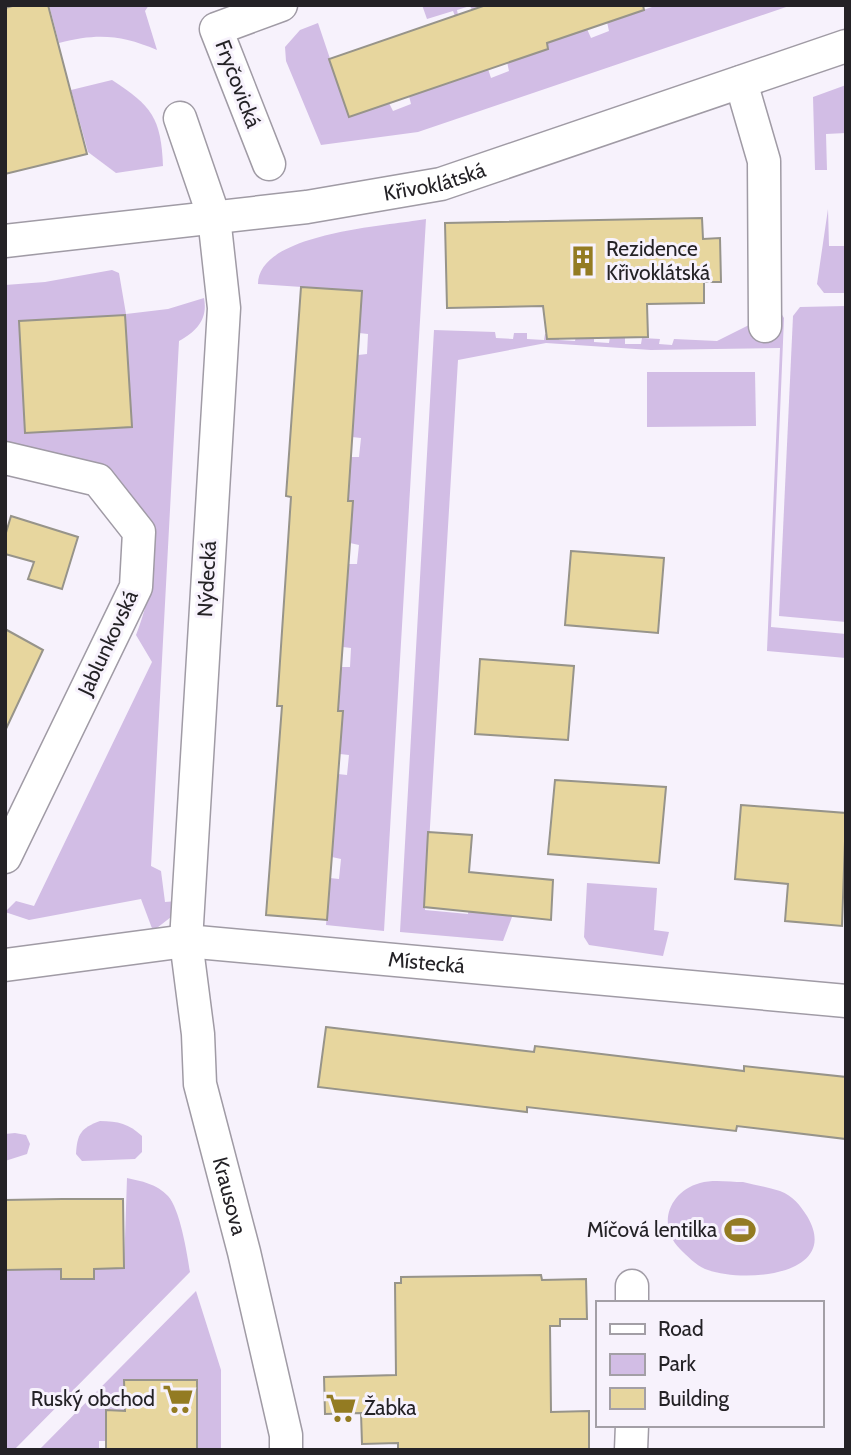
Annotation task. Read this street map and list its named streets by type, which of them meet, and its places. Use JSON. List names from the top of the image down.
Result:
{
  "streets": {
    "street": [
      "Fryčovická",
      "Křivoklátská",
      "Nýdecká",
      "Jablunkovská",
      "Místecká",
      "Krausova"
    ]
  },
  "crossings": [
    ["Křivoklátská", "Nýdecká"],
    ["Nýdecká", "Místecká"],
    ["Nýdecká", "Krausova"],
    ["Místecká", "Krausova"]
  ],
  "places": {
    "building": ["Rezidence Křivoklátská"],
    "sports": ["Míčová lentilka"],
    "supermarket": ["Ruský obchod", "Žabka"]
  },
  "legend": ["Road", "Park", "Building"]
}
